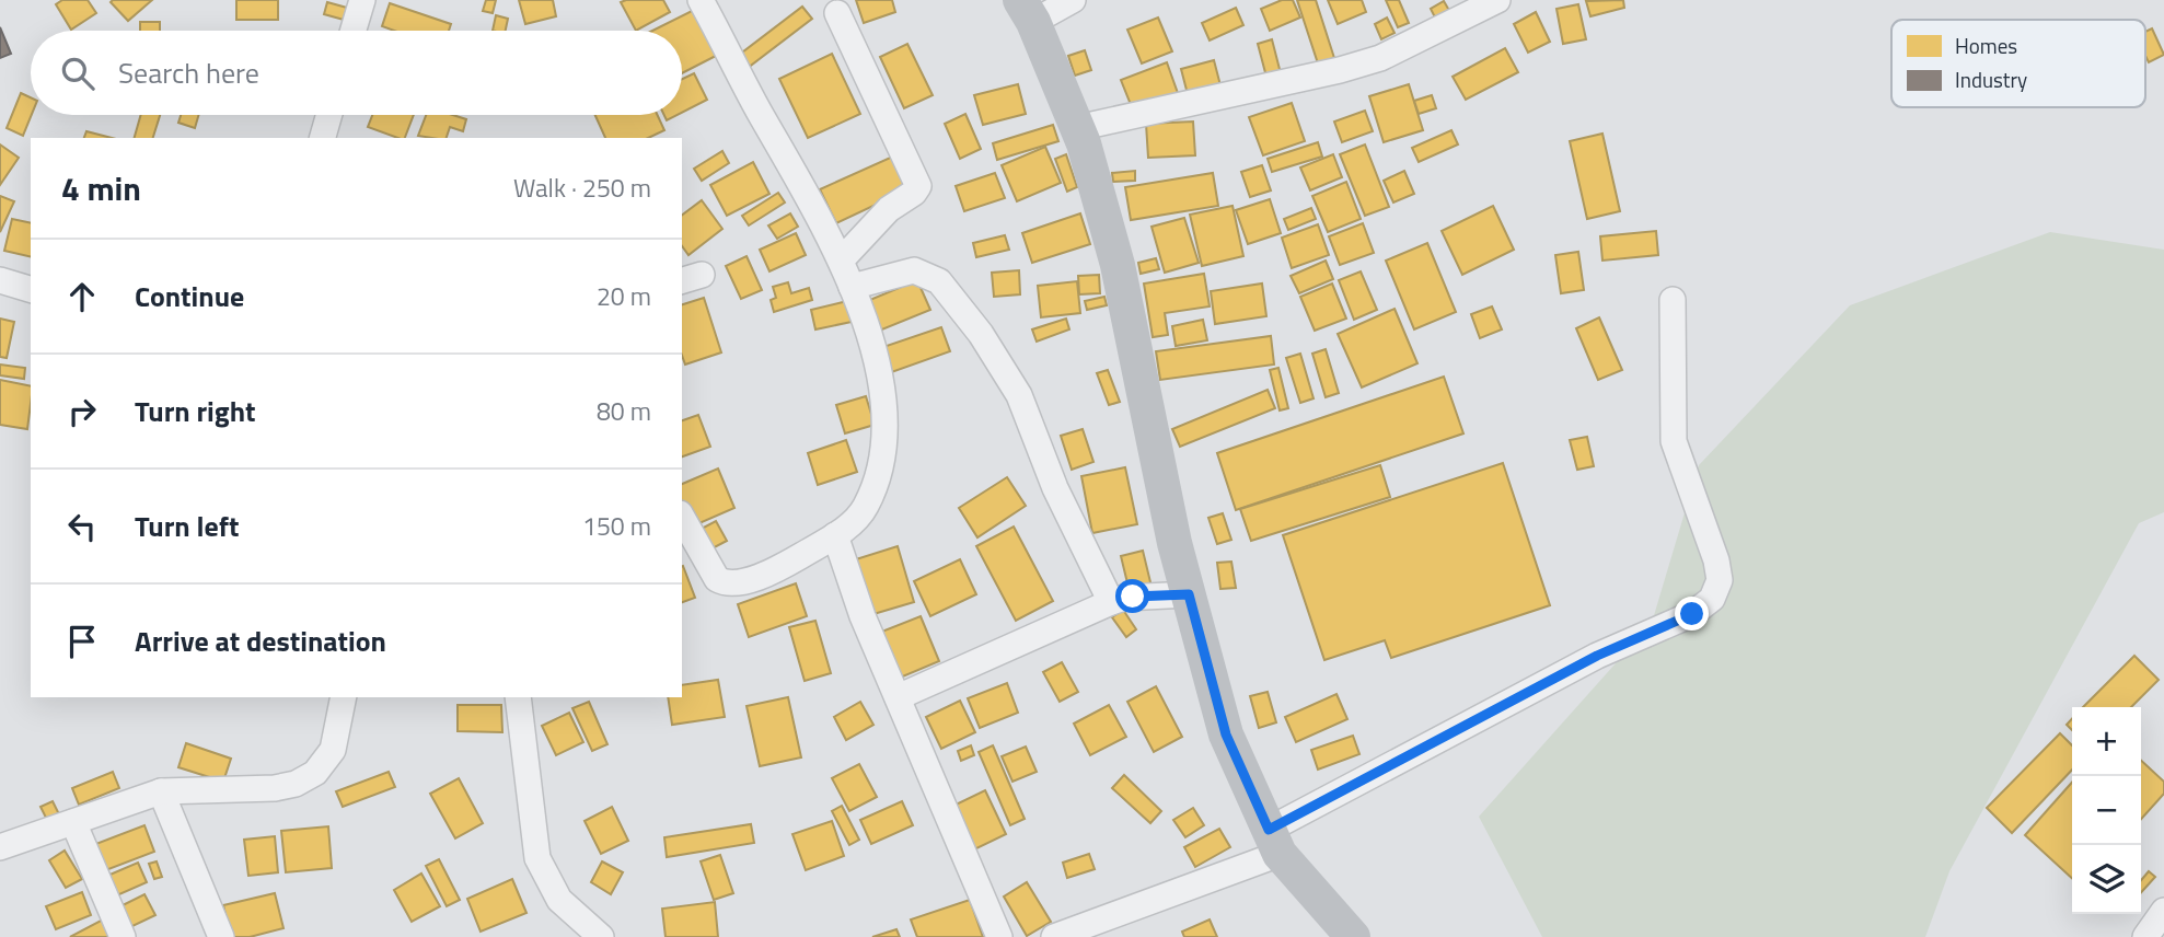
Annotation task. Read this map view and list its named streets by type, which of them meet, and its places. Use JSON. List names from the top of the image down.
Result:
{
  "legend": ["Homes", "Industry"],
  "page": {
    "search": "Search here",
    "heading": ["4 min", "Walk · 250 m"],
    "list": [
      ["Continue", "20 m"],
      ["Turn right", "80 m"],
      ["Turn left", "150 m"],
      "Arrive at destination"
    ],
    "map_buttons": ["+", "−"]
  }
}
